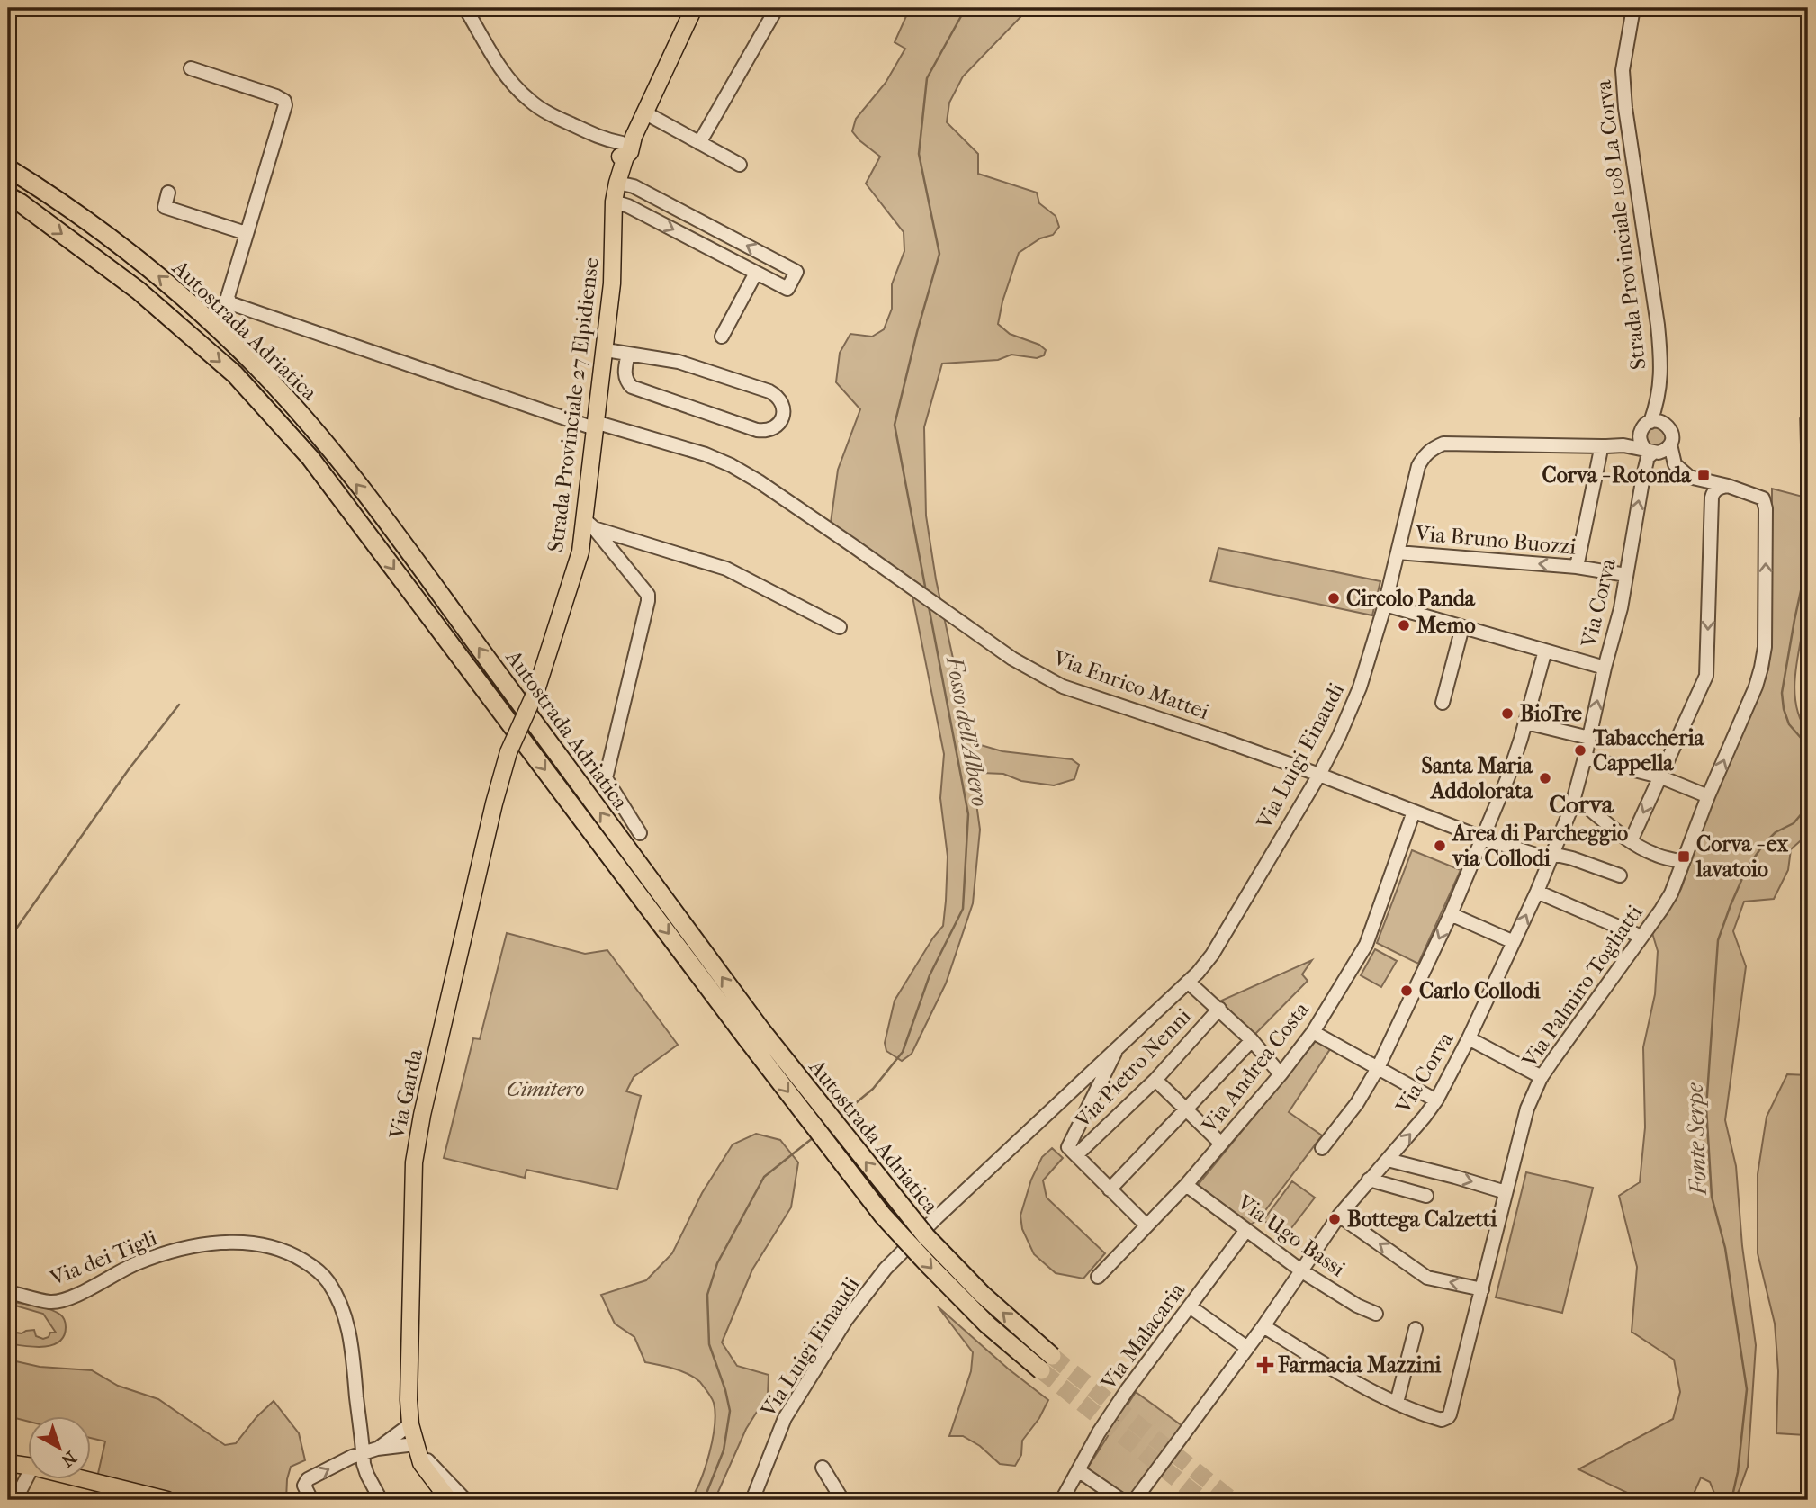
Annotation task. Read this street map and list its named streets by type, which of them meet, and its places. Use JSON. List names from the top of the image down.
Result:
{
  "streets": {
    "highway": ["Autostrada Adriatica"],
    "main road": ["Strada Provinciale 27 Elpidiense", "Via Garda"],
    "street": [
      "Strada Provinciale 108 La Corva",
      "Via Bruno Buozzi",
      "Via Corva",
      "Via Enrico Mattei",
      "Via Luigi Einaudi",
      "Via Palmiro Togliatti",
      "Via Andrea Costa",
      "Via Pietro Nenni",
      "Via Ugo Bassi",
      "Via dei Tigli",
      "Via Malacaria"
    ]
  },
  "crossings": [
    ["Strada Provinciale 108 La Corva", "Via Corva"],
    ["Strada Provinciale 108 La Corva", "Via Luigi Einaudi"],
    ["Strada Provinciale 27 Elpidiense", "Via Enrico Mattei"],
    ["Strada Provinciale 27 Elpidiense", "Via Garda"],
    ["Via Bruno Buozzi", "Via Corva"],
    ["Via Bruno Buozzi", "Via Luigi Einaudi"],
    ["Via Corva", "Via Enrico Mattei"],
    ["Via Corva", "Via Luigi Einaudi"],
    ["Via Corva", "Via Palmiro Togliatti"],
    ["Via Corva", "Via Ugo Bassi"],
    ["Via Enrico Mattei", "Via Luigi Einaudi"],
    ["Via Enrico Mattei", "Via Andrea Costa"],
    ["Via Luigi Einaudi", "Via Pietro Nenni"],
    ["Via Andrea Costa", "Via Ugo Bassi"],
    ["Via Ugo Bassi", "Via Malacaria"]
  ],
  "districts": ["Corva"],
  "water": ["Fosso dell'Albero", "Fonte Serpe"],
  "parks": ["Cimitero"],
  "places": {
    "transit": ["Corva - Rotonda", "Corva - ex lavatoio"],
    "other": [
      "Circolo Panda",
      "Memo",
      "BioTre",
      "Tabaccheria Cappella",
      "Santa Maria Addolorata",
      "Area di Parcheggio via Collodi",
      "Carlo Collodi",
      "Bottega Calzetti"
    ],
    "health": ["Farmacia Mazzini"]
  },
  "north": "bottom right"
}
